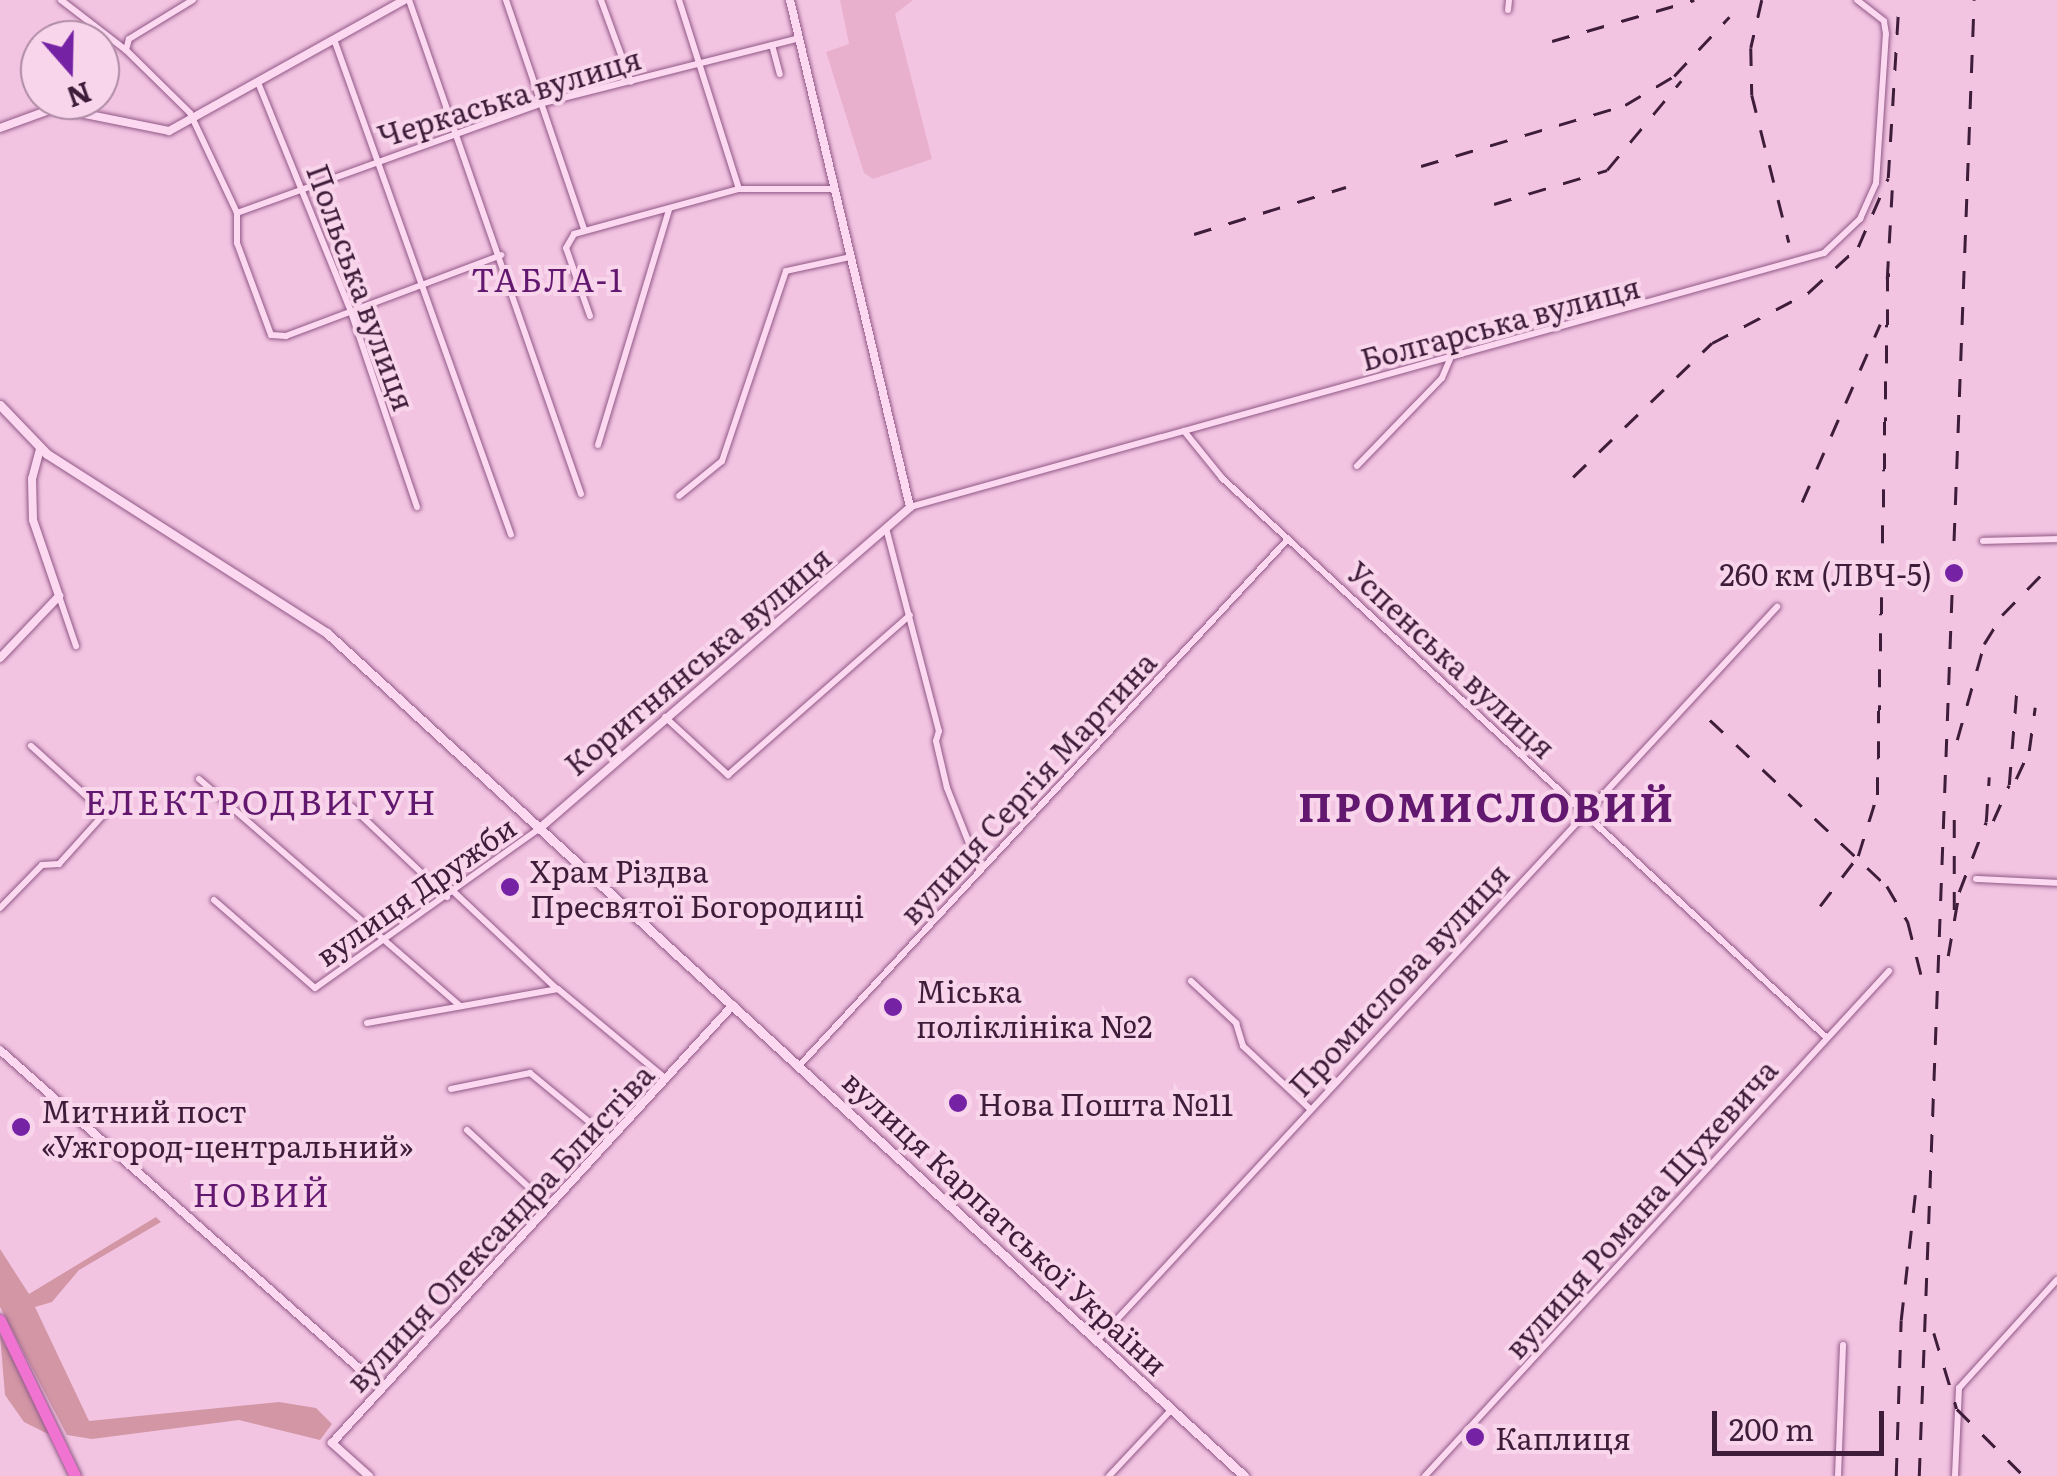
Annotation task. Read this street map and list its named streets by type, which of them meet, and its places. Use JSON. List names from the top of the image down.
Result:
{
  "streets": {
    "main road": ["вулиця Карпатської України"],
    "street": [
      "Черкаська вулиця",
      "Польська вулиця",
      "Болгарська вулиця",
      "Успенська вулиця",
      "Коритнянська вулиця",
      "вулиця Сергія Мартина",
      "вулиця Дружби",
      "Промислова вулиця",
      "вулиця Романа Шухевича",
      "вулиця Олександра Блистіва"
    ]
  },
  "crossings": [
    ["Черкаська вулиця", "Польська вулиця"],
    ["Болгарська вулиця", "Успенська вулиця"],
    ["Болгарська вулиця", "Коритнянська вулиця"],
    ["Успенська вулиця", "вулиця Сергія Мартина"],
    ["Успенська вулиця", "Промислова вулиця"],
    ["Успенська вулиця", "вулиця Романа Шухевича"],
    ["Коритнянська вулиця", "вулиця Дружби"],
    ["Коритнянська вулиця", "вулиця Карпатської України"],
    ["вулиця Сергія Мартина", "вулиця Карпатської України"],
    ["вулиця Дружби", "вулиця Карпатської України"],
    ["Промислова вулиця", "вулиця Карпатської України"],
    ["вулиця Карпатської України", "вулиця Олександра Блистіва"]
  ],
  "districts": [
    "ТАБЛА-1",
    "ЕЛЕКТРОДВИГУН",
    "ПРОМИСЛОВИЙ",
    "НОВИЙ"
  ],
  "places": [
    "260 км (ЛВЧ-5)",
    "Храм Різдва Пресвятої Богородиці",
    "Міська поліклініка №2",
    "Нова Пошта №11",
    "Митний пост «Ужгород-центральний»",
    "Каплиця"
  ],
  "scale_bar": "200 m",
  "north": "bottom"
}
